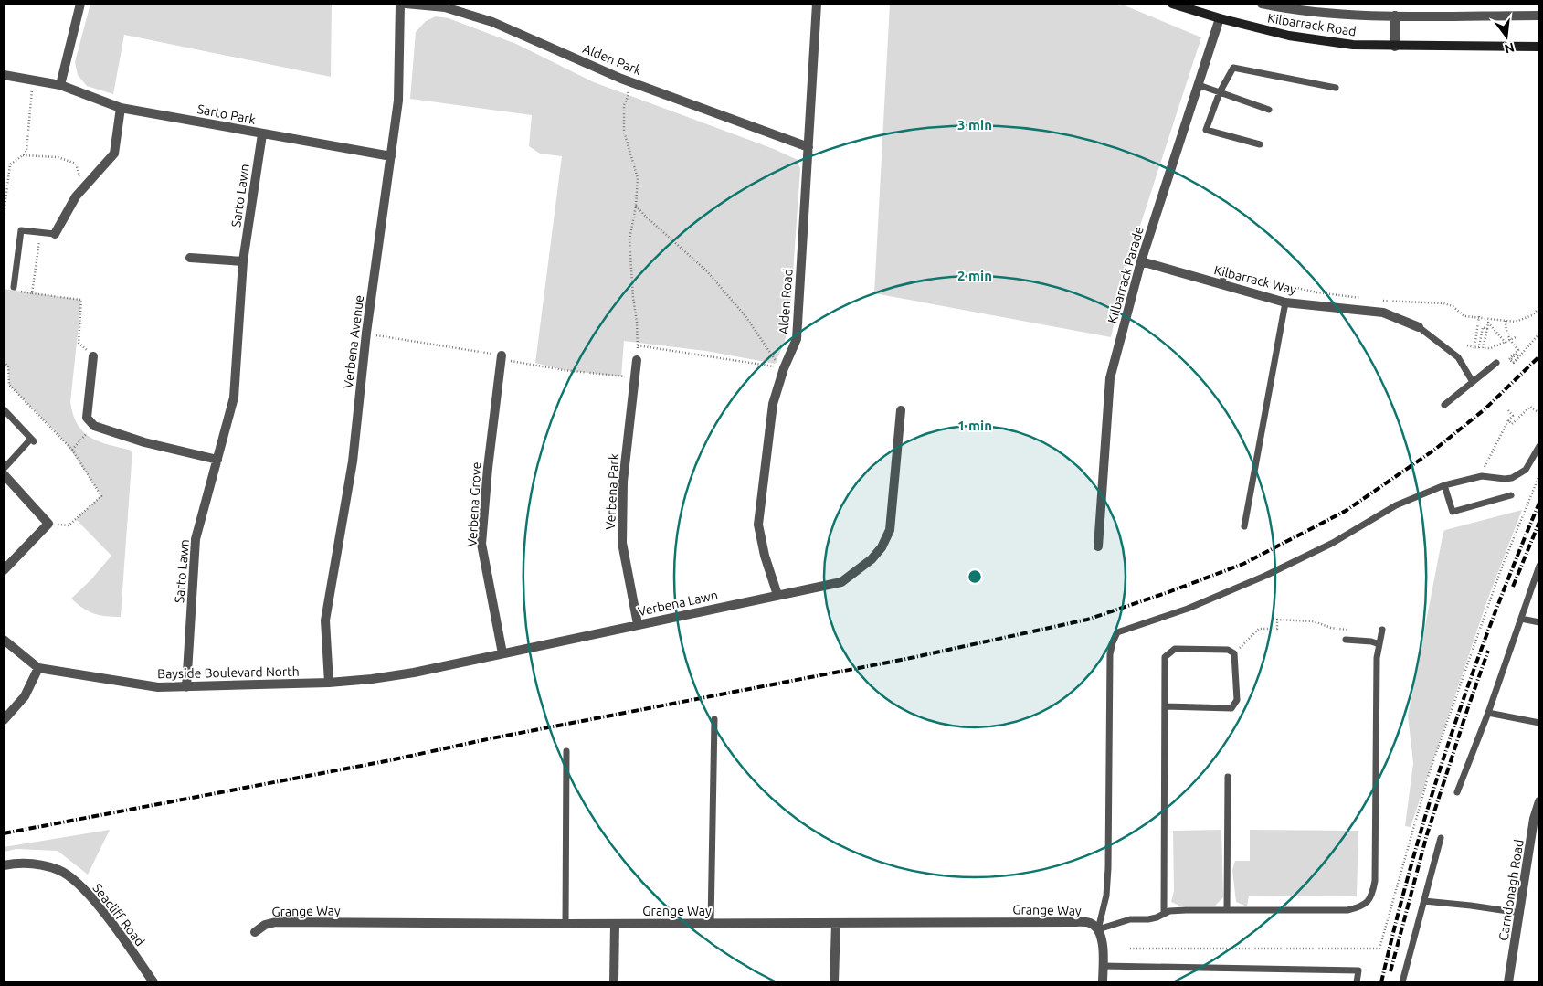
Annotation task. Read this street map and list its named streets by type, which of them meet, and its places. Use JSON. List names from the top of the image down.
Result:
{
  "streets": {
    "main road": ["Kilbarrack Road"],
    "street": [
      "Alden Park",
      "Sarto Park",
      "Sarto Lawn",
      "Kilbarrack Parade",
      "Kilbarrack Way",
      "Alden Road",
      "Verbena Avenue",
      "Verbena Park",
      "Verbena Grove",
      "Verbena Lawn",
      "Bayside Boulevard North",
      "Carndonagh Road",
      "Grange Way",
      "Seacliff Road"
    ]
  },
  "crossings": [
    ["Kilbarrack Road", "Kilbarrack Parade"],
    ["Alden Park", "Alden Road"],
    ["Sarto Park", "Sarto Lawn"],
    ["Sarto Park", "Verbena Avenue"],
    ["Sarto Lawn", "Bayside Boulevard North"],
    ["Kilbarrack Parade", "Kilbarrack Way"],
    ["Alden Road", "Verbena Lawn"],
    ["Verbena Avenue", "Verbena Lawn"],
    ["Verbena Avenue", "Bayside Boulevard North"],
    ["Verbena Park", "Verbena Lawn"],
    ["Verbena Grove", "Verbena Lawn"],
    ["Verbena Lawn", "Bayside Boulevard North"]
  ],
  "north": "bottom",
  "rings": ["3 min", "2 min", "1 min"]
}
